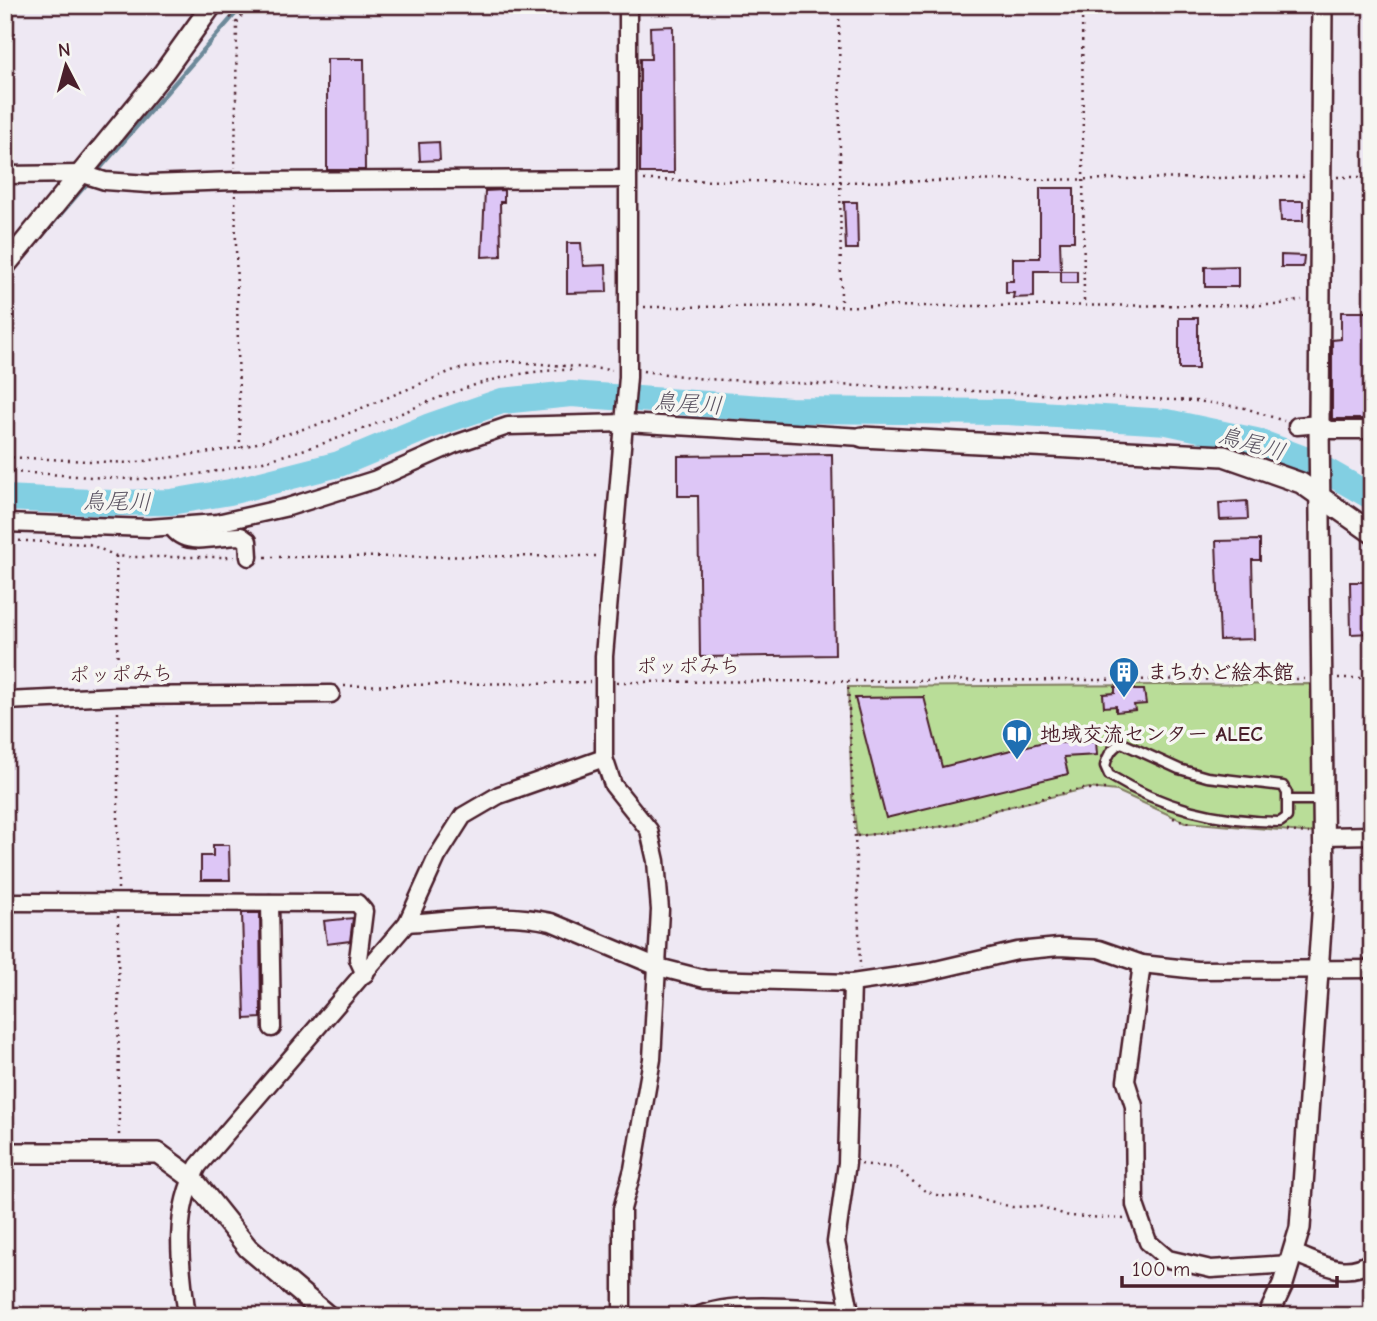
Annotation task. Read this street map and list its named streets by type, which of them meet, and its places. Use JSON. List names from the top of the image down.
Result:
{
  "streets": {
    "path": ["ポッポみち"]
  },
  "water": ["鳥尾川"],
  "places": {
    "building": ["まちかど絵本館"],
    "library": ["地域交流センター ALEC"]
  },
  "scale_bar": "100 m",
  "north": "top"
}
